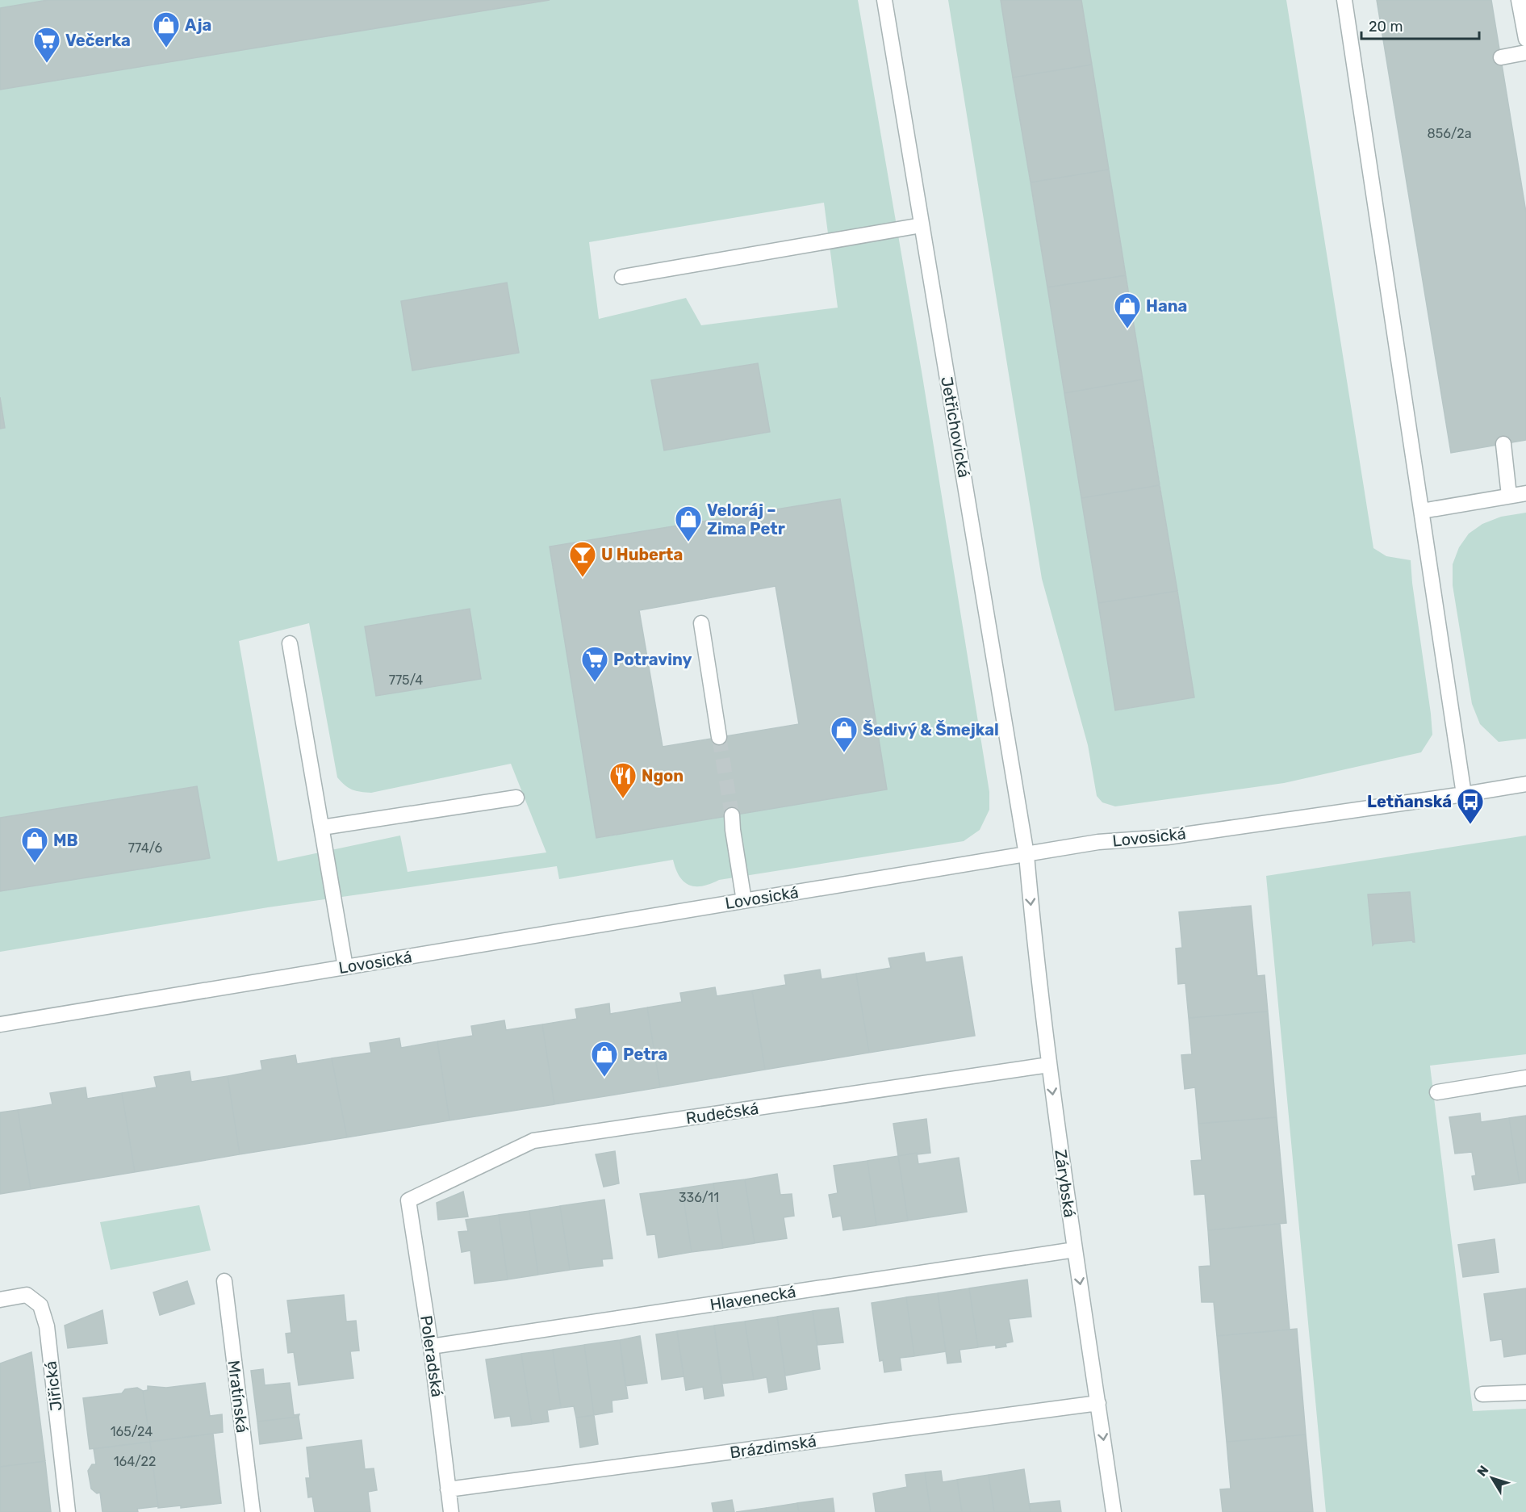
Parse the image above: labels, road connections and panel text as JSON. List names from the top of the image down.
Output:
{
  "streets": {
    "street": [
      "Jetřichovická",
      "Lovosická",
      "Rudečská",
      "Zárybská",
      "Hlavenecká",
      "Poleradská",
      "Jiřická",
      "Mratínská",
      "Brázdimská"
    ]
  },
  "crossings": [
    ["Jetřichovická", "Lovosická"],
    ["Jetřichovická", "Zárybská"],
    ["Lovosická", "Zárybská"],
    ["Rudečská", "Zárybská"],
    ["Rudečská", "Poleradská"],
    ["Zárybská", "Hlavenecká"],
    ["Zárybská", "Brázdimská"],
    ["Hlavenecká", "Poleradská"],
    ["Poleradská", "Brázdimská"]
  ],
  "one_way": ["Zárybská"],
  "places": {
    "shop": [
      "Aja",
      "Hana",
      "Veloráj – Zima Petr",
      "Šedivý & Šmejkal",
      "MB",
      "Petra"
    ],
    "supermarket": ["Večerka", "Potraviny"],
    "bar": ["U Huberta"],
    "restaurant": ["Ngon"],
    "bus stop": ["Letňanská"]
  },
  "house_numbers": [
    "856/2a",
    "775/4",
    "774/6",
    "336/11",
    "165/24",
    "164/22"
  ],
  "scale_bar": "20 m",
  "north": "top left"
}
